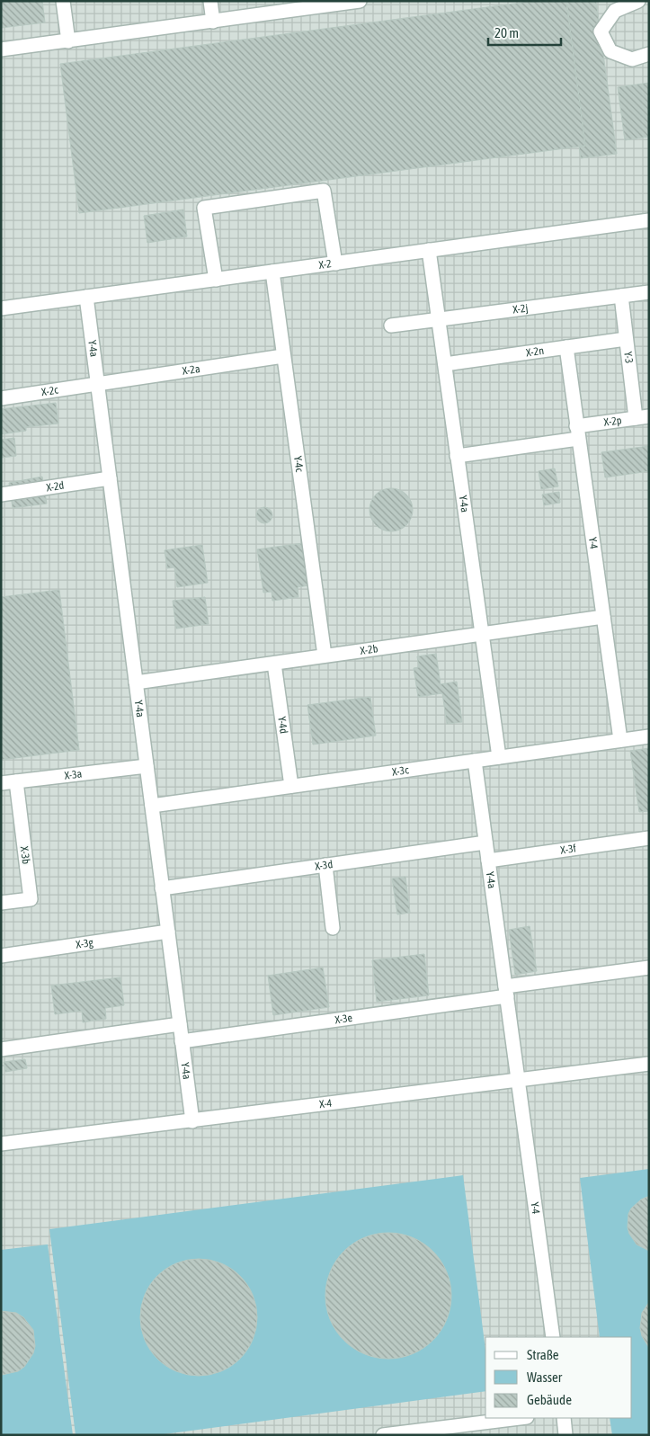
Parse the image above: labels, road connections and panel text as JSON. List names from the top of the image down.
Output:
{
  "streets": {
    "street": [
      "X-2",
      "X-2j",
      "Y-4a",
      "X-2n",
      "Y-3",
      "X-2a",
      "X-2c",
      "X-2p",
      "Y-4c",
      "X-2d",
      "Y-4",
      "X-2b",
      "Y-4d",
      "X-3c",
      "X-3a",
      "X-3f",
      "X-3b",
      "X-3d",
      "X-3g",
      "X-3e",
      "X-4"
    ]
  },
  "crossings": [
    ["X-2", "Y-4a"],
    ["X-2", "Y-4c"],
    ["X-2j", "Y-4a"],
    ["X-2j", "Y-3"],
    ["Y-4a", "X-2n"],
    ["Y-4a", "X-2a"],
    ["Y-4a", "X-2c"],
    ["Y-4a", "X-2p"],
    ["Y-4a", "X-2d"],
    ["Y-4a", "Y-4"],
    ["Y-4a", "X-2b"],
    ["Y-4a", "X-3c"],
    ["Y-4a", "X-3a"],
    ["Y-4a", "X-3f"],
    ["Y-4a", "X-3d"],
    ["Y-4a", "X-3g"],
    ["Y-4a", "X-3e"],
    ["Y-4a", "X-4"],
    ["X-2n", "Y-3"],
    ["X-2n", "Y-4"],
    ["Y-3", "X-2p"],
    ["X-2a", "X-2c"],
    ["X-2a", "Y-4c"],
    ["X-2p", "Y-4"],
    ["Y-4c", "X-2b"],
    ["Y-4", "X-2b"],
    ["Y-4", "X-3c"],
    ["Y-4", "X-4"],
    ["X-2b", "Y-4d"],
    ["Y-4d", "X-3c"],
    ["X-3a", "X-3b"]
  ],
  "legend": ["Straße", "Wasser", "Gebäude"],
  "scale_bar": "20 m"
}
